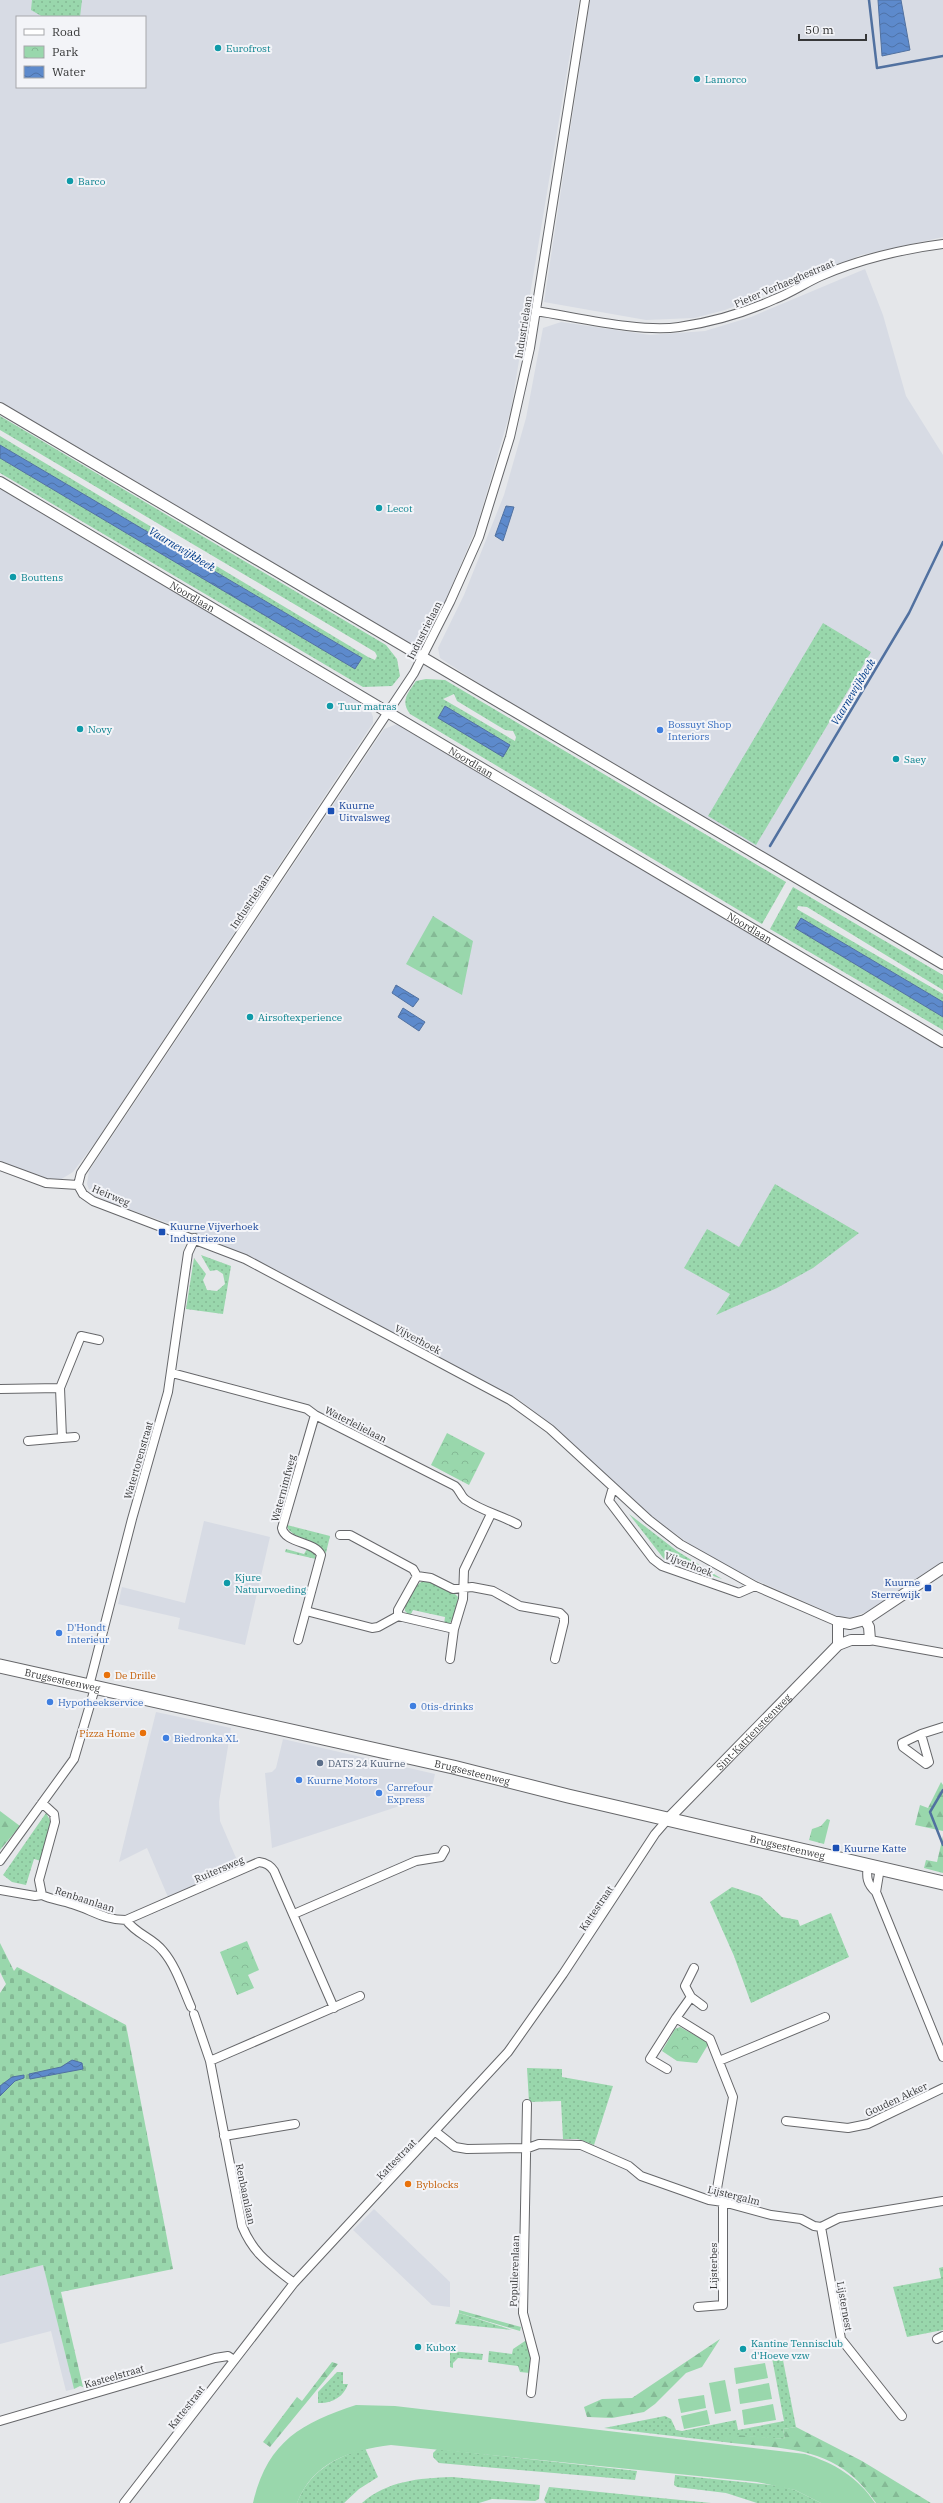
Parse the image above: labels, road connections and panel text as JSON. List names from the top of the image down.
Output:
{
  "streets": {
    "main road": ["Brugsesteenweg"],
    "street": [
      "Pieter Verhaeghestraat",
      "Industrielaan",
      "Noordlaan",
      "Heirweg",
      "Vijverhoek",
      "Waterlelielaan",
      "Watertorenstraat",
      "Waternimfweg",
      "Sint-Katriensteenweg",
      "Ruitersweg",
      "Renbaanlaan",
      "Kattestraat",
      "Gouden Akker",
      "Lijstergalm",
      "Lijsterbes",
      "Populierenlaan",
      "Lijsternest",
      "Kasteelstraat"
    ]
  },
  "crossings": [
    ["Pieter Verhaeghestraat", "Industrielaan"],
    ["Industrielaan", "Noordlaan"],
    ["Industrielaan", "Heirweg"],
    ["Heirweg", "Vijverhoek"],
    ["Heirweg", "Watertorenstraat"],
    ["Vijverhoek", "Watertorenstraat"],
    ["Waterlelielaan", "Watertorenstraat"],
    ["Waterlelielaan", "Waternimfweg"],
    ["Watertorenstraat", "Brugsesteenweg"],
    ["Brugsesteenweg", "Sint-Katriensteenweg"],
    ["Brugsesteenweg", "Kattestraat"],
    ["Sint-Katriensteenweg", "Kattestraat"],
    ["Ruitersweg", "Renbaanlaan"],
    ["Renbaanlaan", "Kattestraat"],
    ["Kattestraat", "Lijstergalm"],
    ["Kattestraat", "Kasteelstraat"],
    ["Lijstergalm", "Lijsterbes"],
    ["Lijstergalm", "Populierenlaan"],
    ["Lijstergalm", "Lijsternest"]
  ],
  "water": ["Vaarnewijkbeek"],
  "places": {
    "other": [
      "Eurofrost",
      "Lamorco",
      "Barco",
      "Lecot",
      "Bouttens",
      "Tuur matras",
      "Novy",
      "Bossuyt Shop Interiors",
      "Saey",
      "Airsoftexperience",
      "Kjure Natuurvoeding",
      "D'Hondt Interieur",
      "De Drille",
      "Hypotheekservice",
      "0tis-drinks",
      "Pizza Home",
      "Biedronka XL",
      "DATS 24 Kuurne",
      "Kuurne Motors",
      "Carrefour Express",
      "Byblocks",
      "Kubox",
      "Kantine Tennisclub d'Hoeve vzw"
    ],
    "transit": [
      "Kuurne Uitvalsweg",
      "Kuurne Vijverhoek Industriezone",
      "Kuurne Sterrewijk",
      "Kuurne Katte"
    ]
  },
  "legend": ["Road", "Park", "Water"],
  "scale_bar": "50 m"
}
